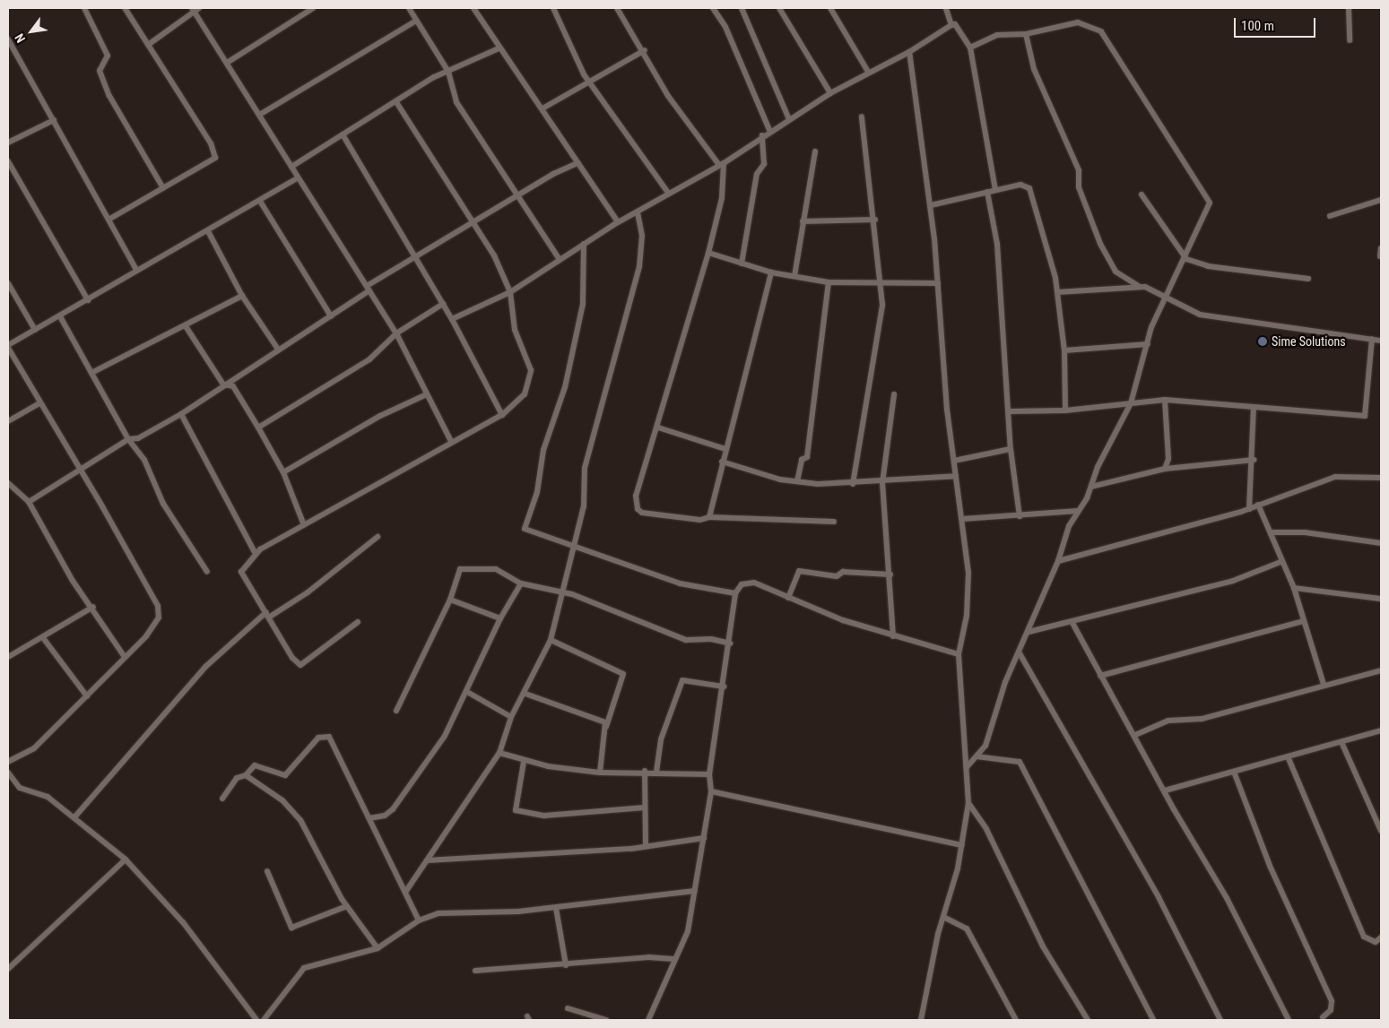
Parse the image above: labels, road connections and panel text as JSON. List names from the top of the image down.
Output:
{
  "places": ["Sime Solutions"],
  "scale_bar": "100 m",
  "north": "bottom left"
}
